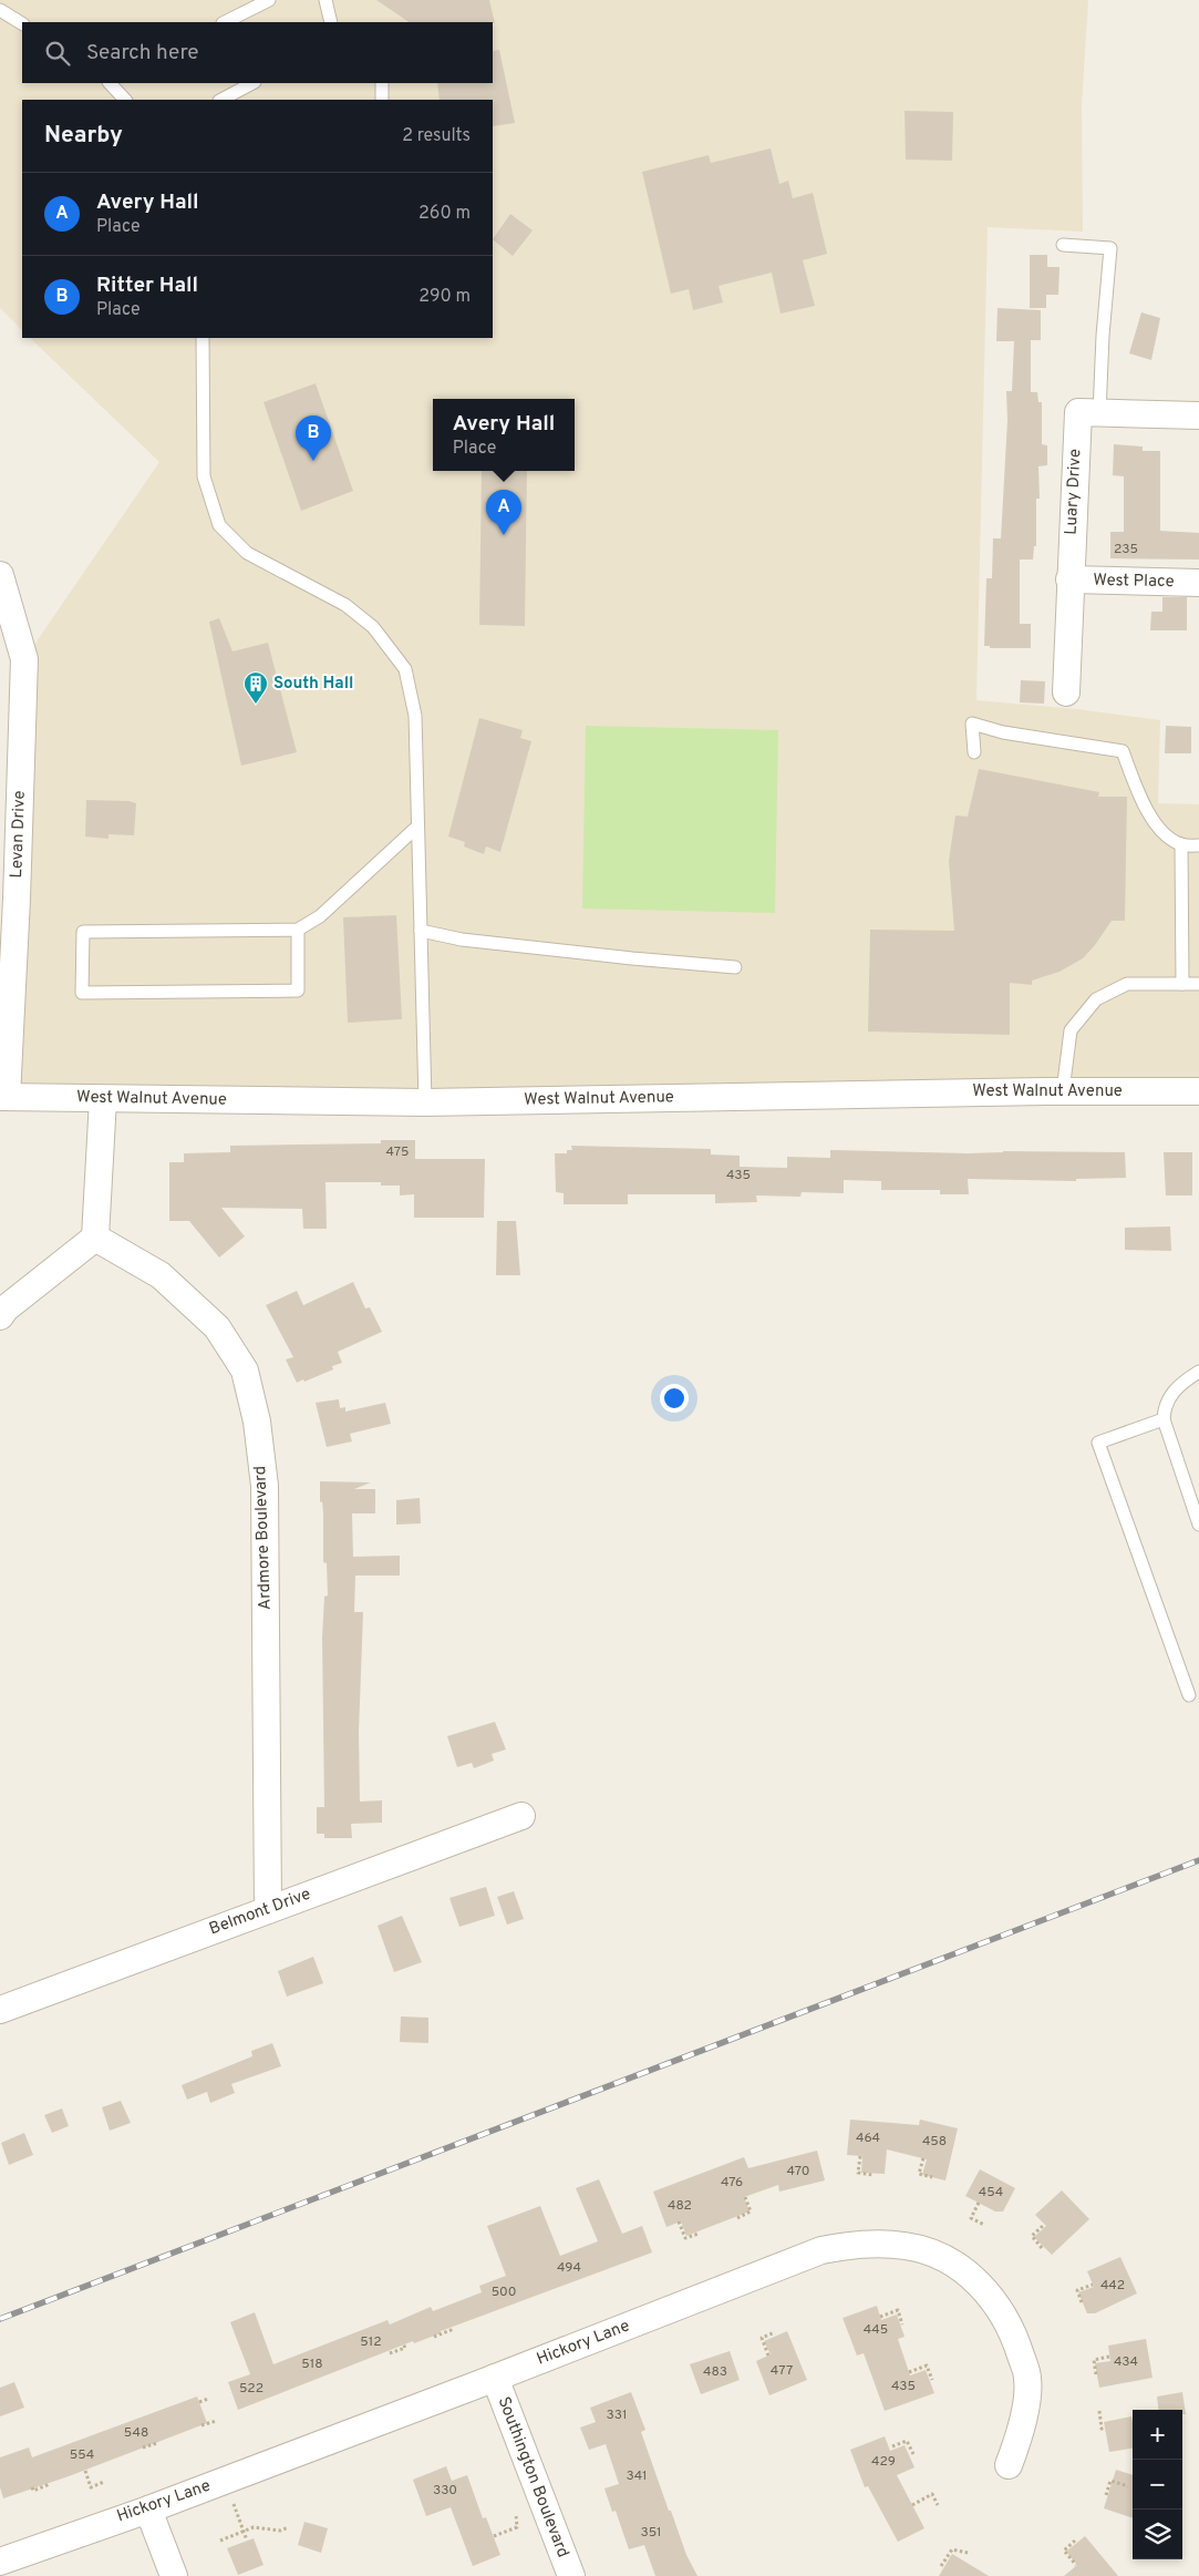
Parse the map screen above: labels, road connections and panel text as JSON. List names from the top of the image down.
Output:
{
  "streets": {
    "street": [
      "Luary Drive",
      "West Place",
      "Levan Drive",
      "West Walnut Avenue",
      "Ardmore Boulevard",
      "Belmont Drive",
      "Hickory Lane",
      "Southington Boulevard"
    ]
  },
  "crossings": [
    ["Luary Drive", "West Place"],
    ["Levan Drive", "West Walnut Avenue"],
    ["Ardmore Boulevard", "Belmont Drive"],
    ["Hickory Lane", "Southington Boulevard"]
  ],
  "places": {
    "building": ["South Hall"]
  },
  "house_numbers": [
    "235",
    "475",
    "435",
    "464",
    "458",
    "470",
    "476",
    "454",
    "482",
    "494",
    "442",
    "500",
    "445",
    "512",
    "434",
    "518",
    "477",
    "483",
    "435",
    "522",
    "331",
    "548",
    "554",
    "429",
    "341",
    "330",
    "351"
  ],
  "page": {
    "search": "Search here",
    "heading": ["Nearby", "2 results"],
    "list": [
      {
        "mark": "A",
        "name": "Avery Hall",
        "note": "Place",
        "value": "260 m"
      },
      {
        "mark": "B",
        "name": "Ritter Hall",
        "note": "Place",
        "value": "290 m"
      }
    ],
    "popup": ["Avery Hall", "Place"],
    "pins": ["B", "A"],
    "map_buttons": ["+", "−"]
  }
}
